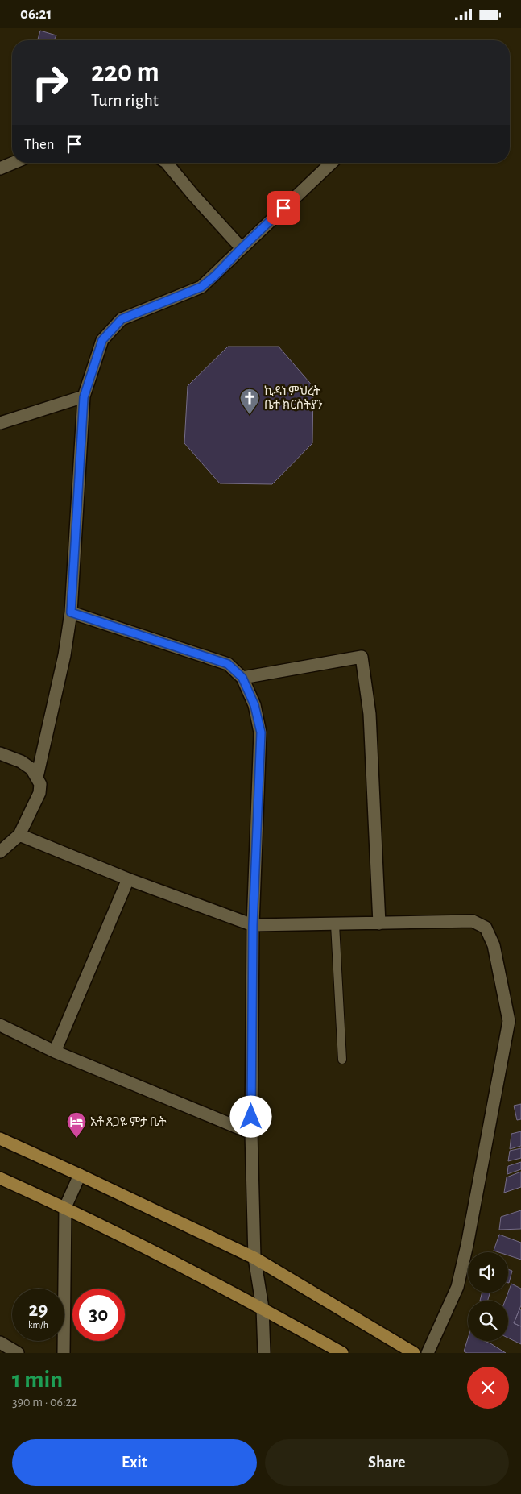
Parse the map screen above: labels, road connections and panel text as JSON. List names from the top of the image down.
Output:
{
  "places": {
    "church": ["ኪዳነ ምህረት ቤተ ክርስትያን"],
    "hotel": ["አቶ ጸጋዬ ምታ ቤት"]
  },
  "page": {
    "status": "06:21",
    "turn": ["220 m", "Turn right"],
    "then": "Then",
    "speed": "29 km/h",
    "limit": "30",
    "heading": ["1 min", "390 m · 06:22"],
    "buttons": ["Exit", "Share"]
  }
}
